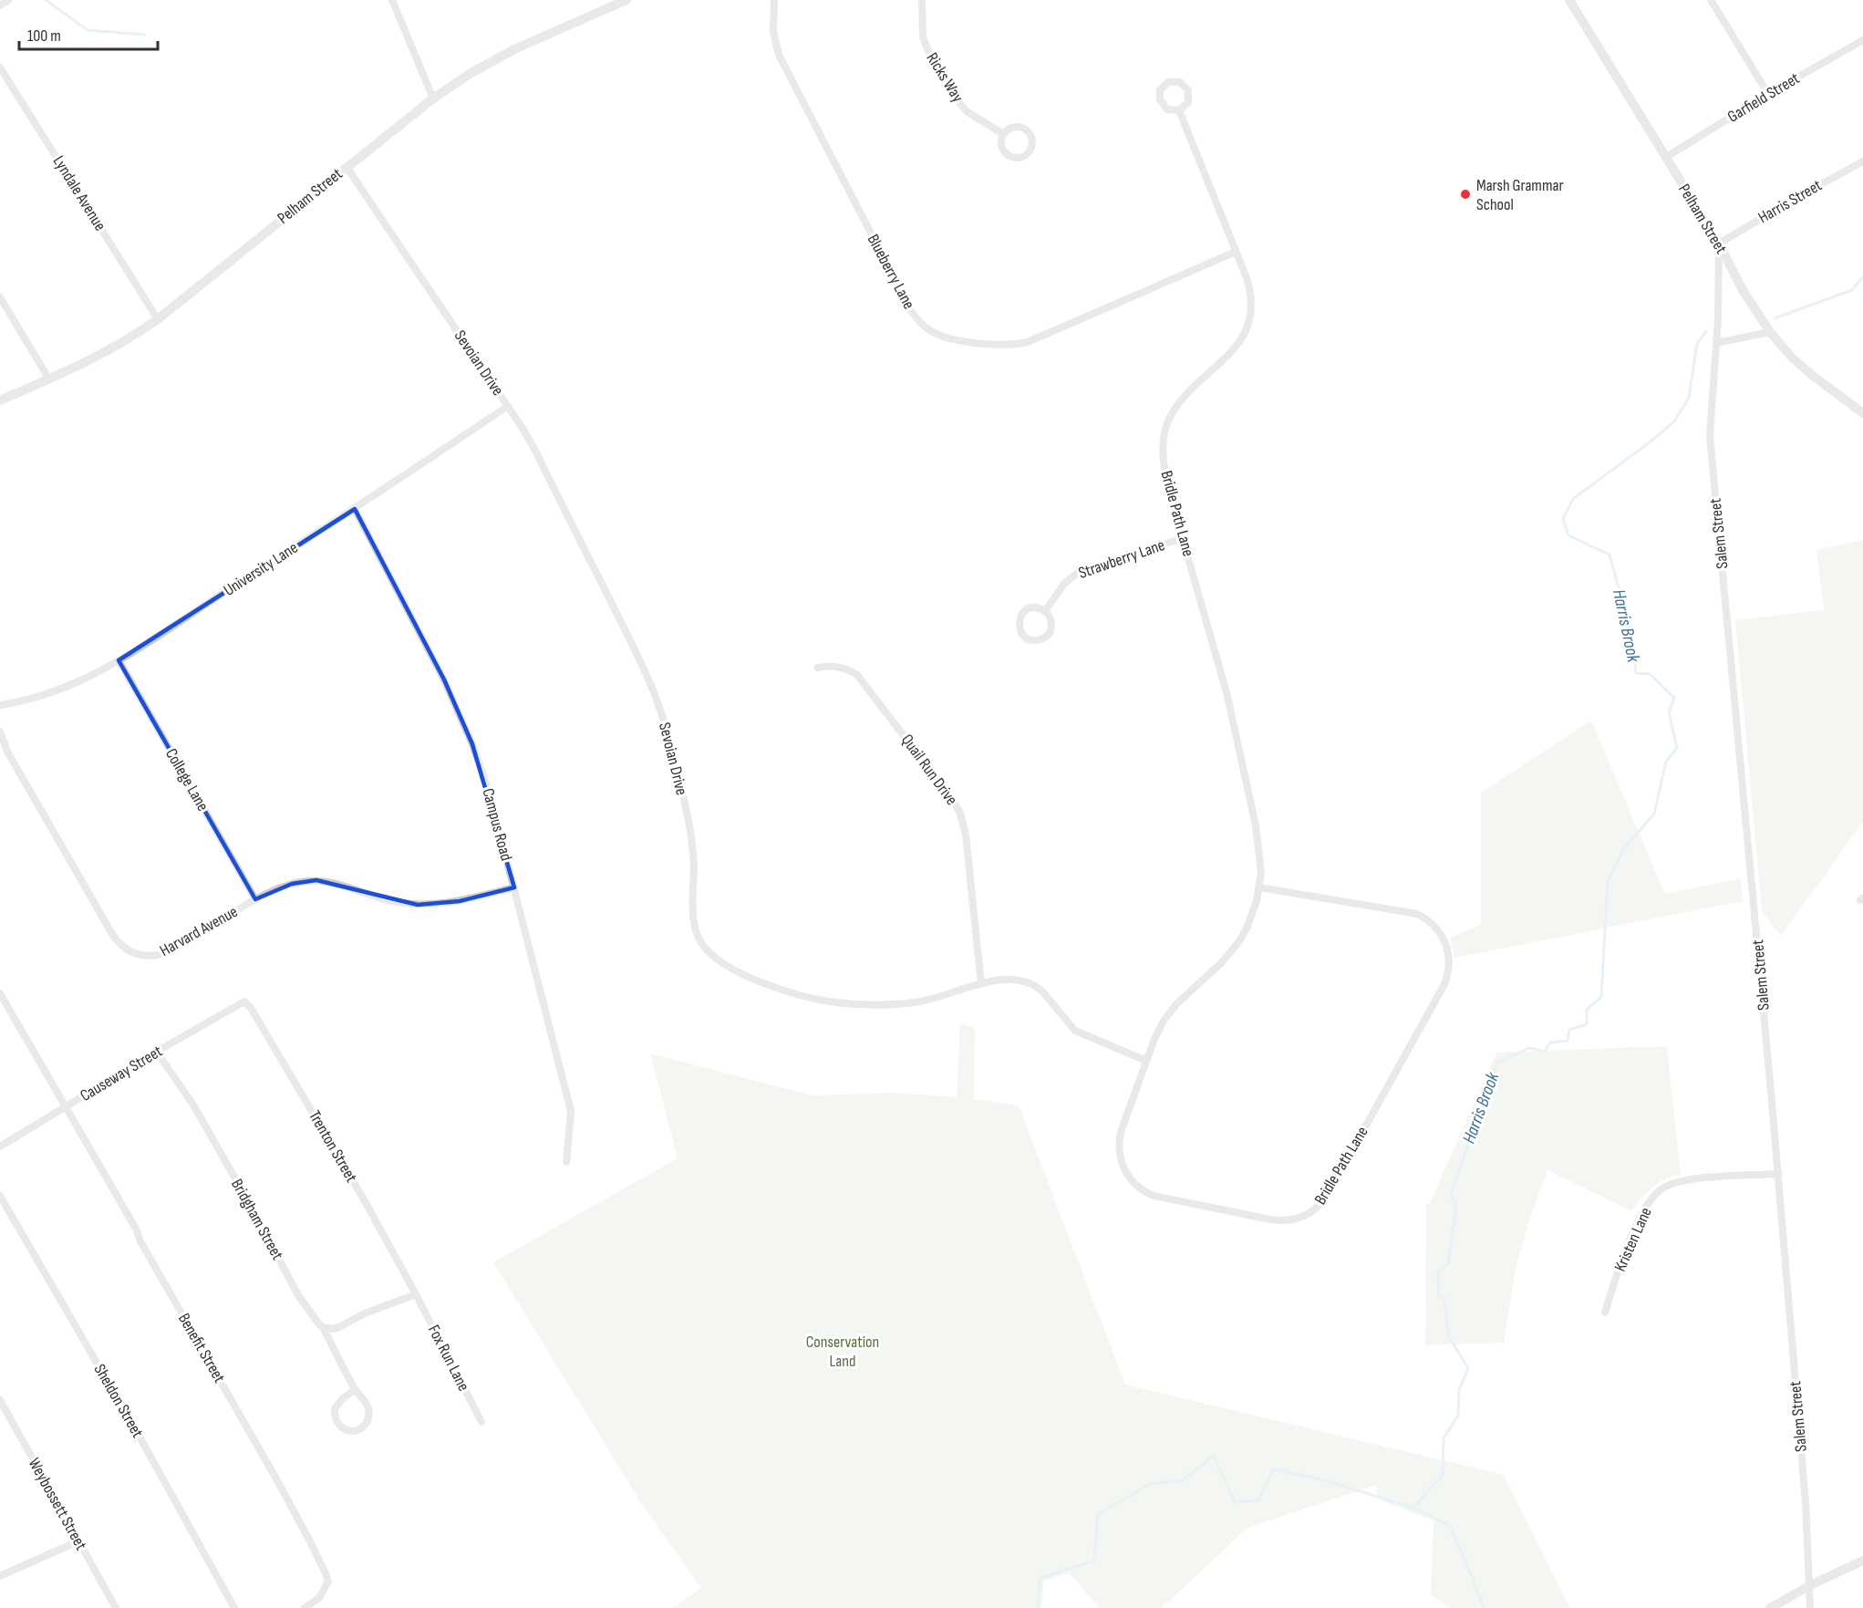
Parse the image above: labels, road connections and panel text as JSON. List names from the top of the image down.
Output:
{
  "streets": {
    "street": [
      "Ricks Way",
      "Garfield Street",
      "Lyndale Avenue",
      "Pelham Street",
      "Harris Street",
      "Blueberry Lane",
      "Sevoian Drive",
      "Bridle Path Lane",
      "Salem Street",
      "Strawberry Lane",
      "University Lane",
      "Quail Run Drive",
      "College Lane",
      "Campus Road",
      "Harvard Avenue",
      "Causeway Street",
      "Trenton Street",
      "Bridgham Street",
      "Kristen Lane",
      "Benefit Street",
      "Fox Run Lane",
      "Sheldon Street",
      "Weybossett Street"
    ]
  },
  "crossings": [
    ["Garfield Street", "Pelham Street"],
    ["Lyndale Avenue", "Pelham Street"],
    ["Pelham Street", "Harris Street"],
    ["Pelham Street", "Sevoian Drive"],
    ["Pelham Street", "Salem Street"],
    ["Harris Street", "Salem Street"],
    ["Blueberry Lane", "Bridle Path Lane"],
    ["Sevoian Drive", "Bridle Path Lane"],
    ["Sevoian Drive", "University Lane"],
    ["Sevoian Drive", "Quail Run Drive"],
    ["Bridle Path Lane", "Strawberry Lane"],
    ["Salem Street", "Kristen Lane"],
    ["University Lane", "College Lane"],
    ["University Lane", "Campus Road"],
    ["College Lane", "Harvard Avenue"],
    ["Campus Road", "Harvard Avenue"],
    ["Causeway Street", "Trenton Street"],
    ["Causeway Street", "Bridgham Street"],
    ["Causeway Street", "Benefit Street"],
    ["Trenton Street", "Fox Run Lane"]
  ],
  "water": ["Harris Brook"],
  "parks": ["Conservation Land"],
  "places": ["Marsh Grammar School"],
  "scale_bar": "100 m"
}
